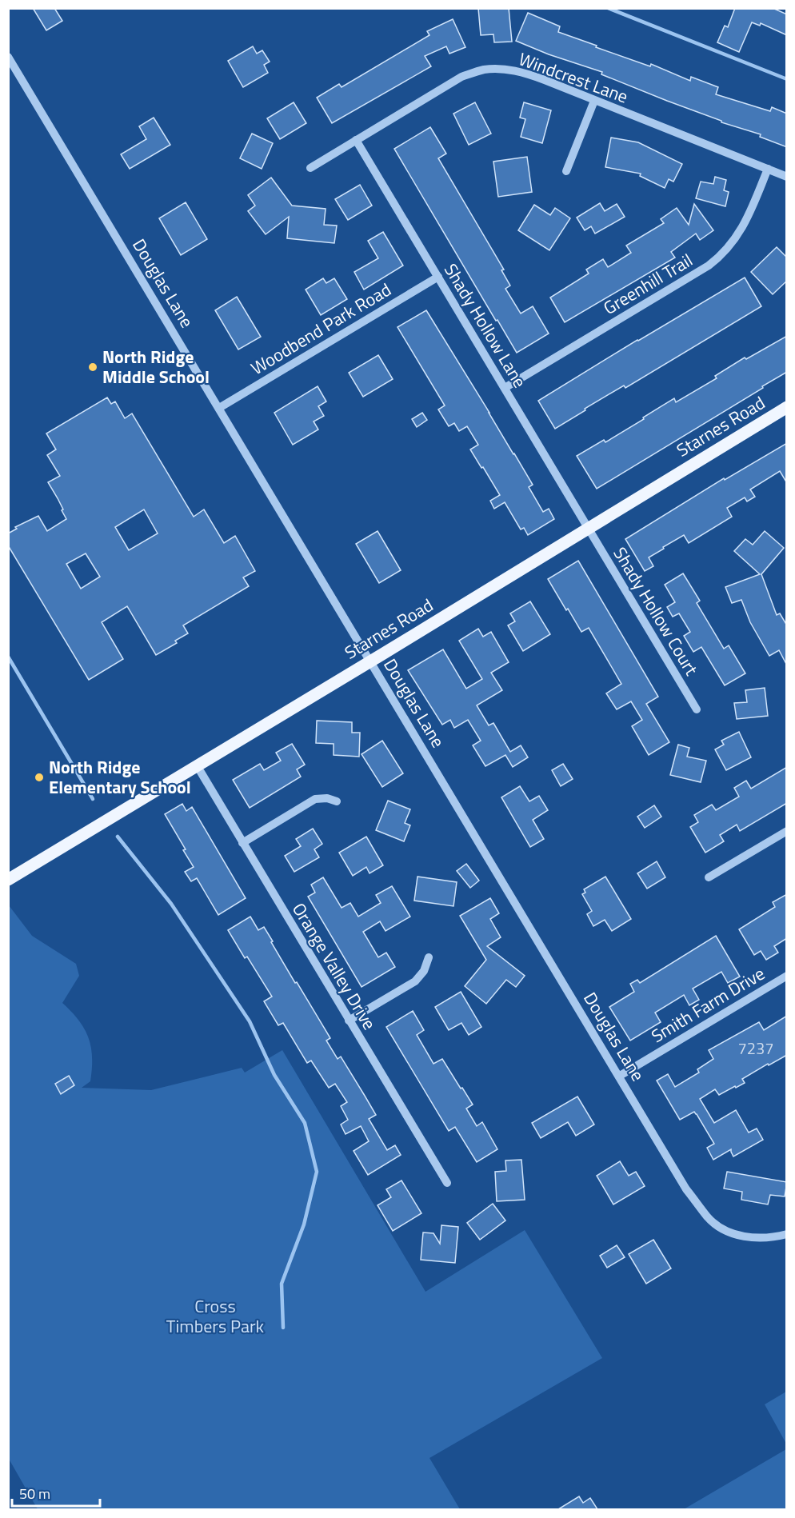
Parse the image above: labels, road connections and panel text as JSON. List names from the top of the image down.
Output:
{
  "streets": {
    "main road": ["Starnes Road"],
    "street": [
      "Windcrest Lane",
      "Douglas Lane",
      "Greenhill Trail",
      "Shady Hollow Lane",
      "Woodbend Park Road",
      "Shady Hollow Court",
      "Orange Valley Drive",
      "Smith Farm Drive"
    ]
  },
  "crossings": [
    ["Windcrest Lane", "Greenhill Trail"],
    ["Windcrest Lane", "Shady Hollow Lane"],
    ["Douglas Lane", "Woodbend Park Road"],
    ["Douglas Lane", "Starnes Road"],
    ["Douglas Lane", "Smith Farm Drive"],
    ["Greenhill Trail", "Shady Hollow Lane"],
    ["Shady Hollow Lane", "Woodbend Park Road"],
    ["Shady Hollow Lane", "Starnes Road"],
    ["Shady Hollow Lane", "Shady Hollow Court"],
    ["Starnes Road", "Shady Hollow Court"],
    ["Starnes Road", "Orange Valley Drive"]
  ],
  "parks": ["Cross Timbers Park"],
  "places": ["North Ridge Middle School", "North Ridge Elementary School"],
  "house_numbers": ["7237"],
  "scale_bar": "50 m"
}
